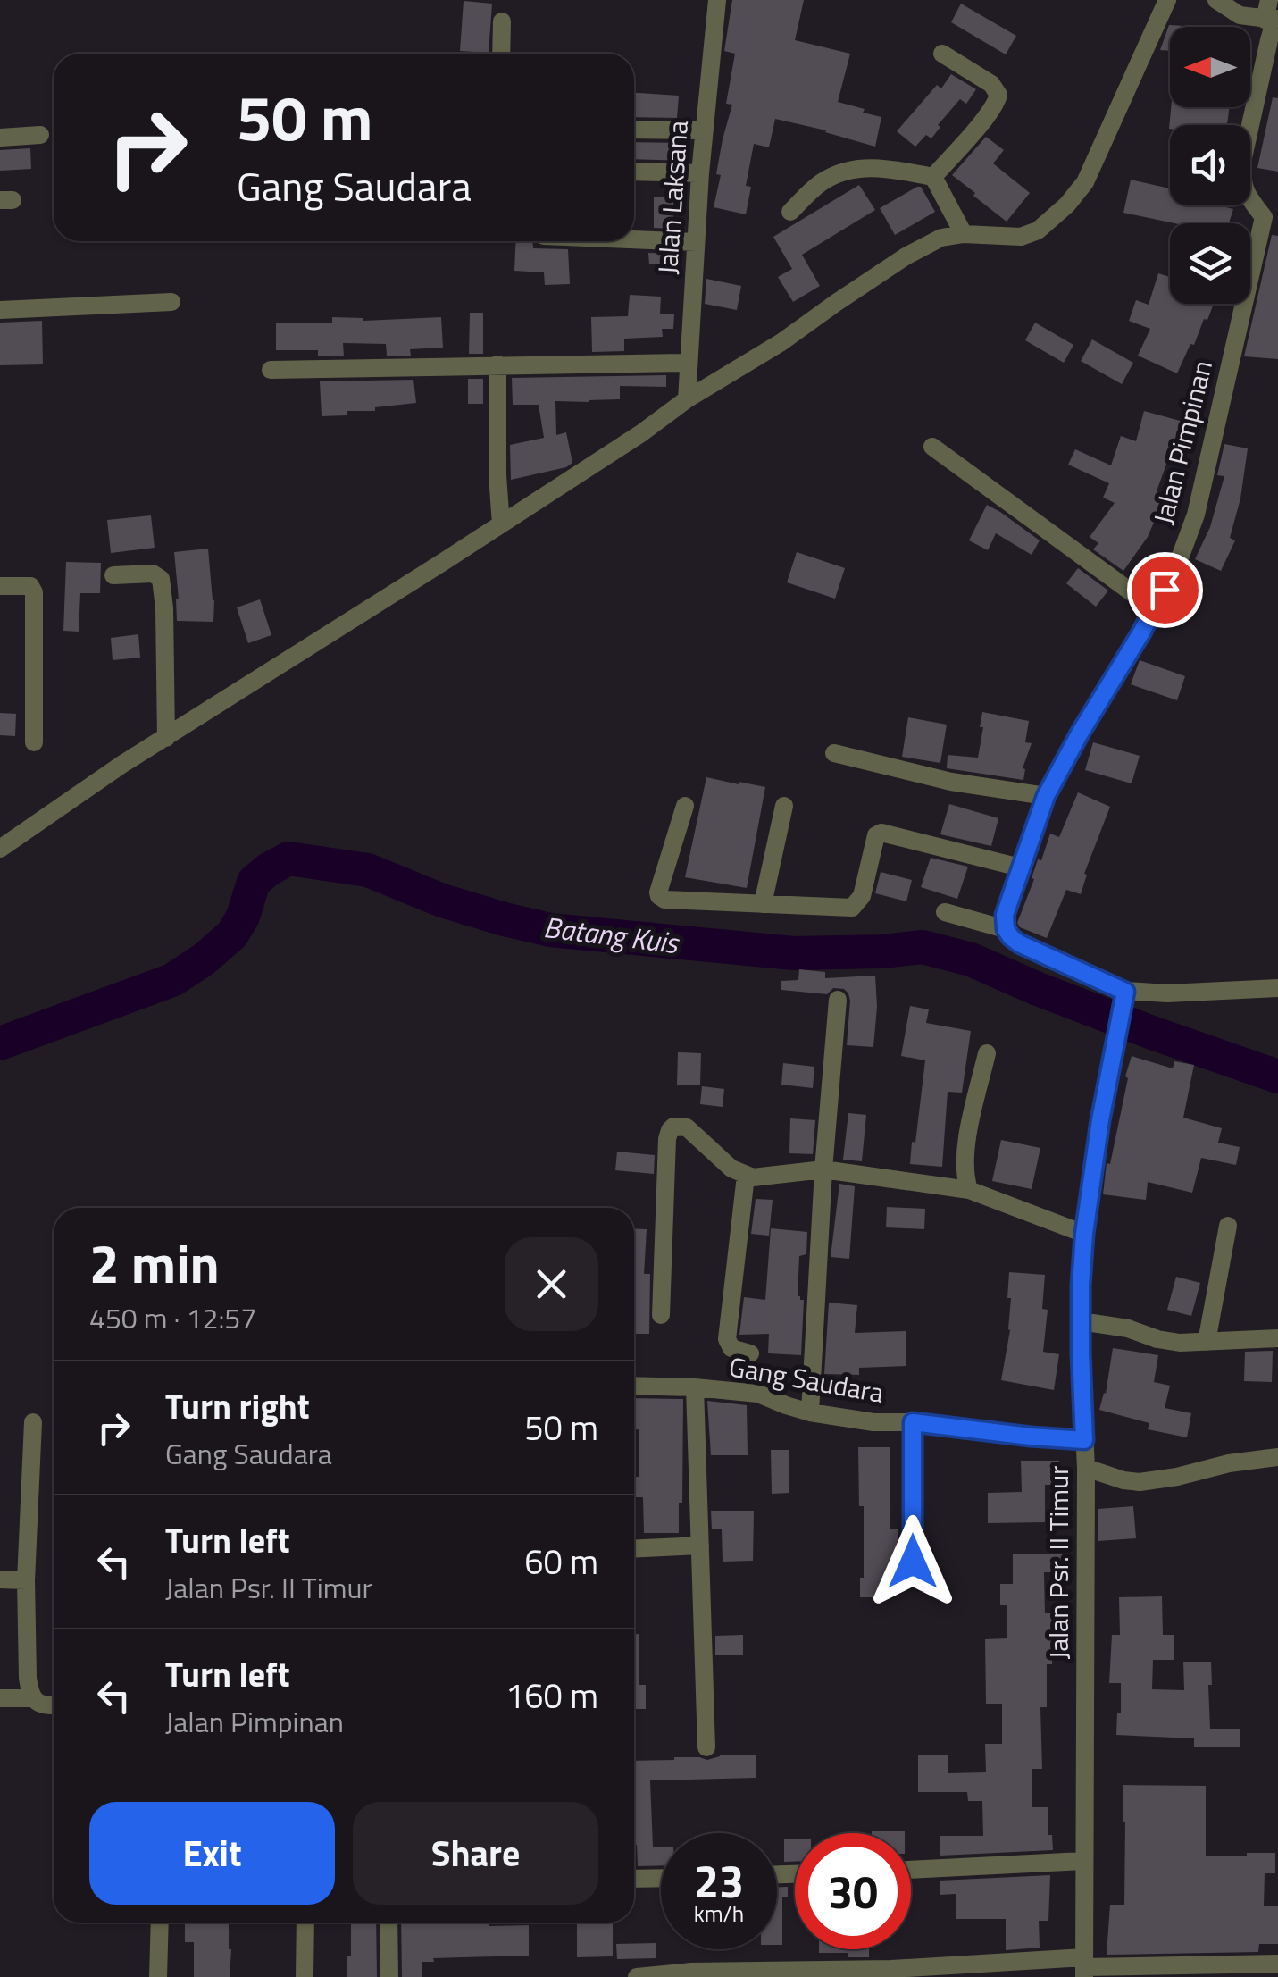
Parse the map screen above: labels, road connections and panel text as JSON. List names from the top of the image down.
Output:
{
  "streets": {
    "street": [
      "Jalan Laksana",
      "Jalan Pimpinan",
      "Gang Saudara",
      "Jalan Psr. II Timur"
    ]
  },
  "crossings": [
    ["Gang Saudara", "Jalan Psr. II Timur"]
  ],
  "water": ["Batang Kuis"],
  "north": "left",
  "page": {
    "turn": ["50 m", "Gang Saudara"],
    "heading": ["2 min", "450 m · 12:57"],
    "list": [
      {
        "name": "Turn right",
        "note": "Gang Saudara",
        "value": "50 m"
      },
      {
        "name": "Turn left",
        "note": "Jalan Psr. II Timur",
        "value": "60 m"
      },
      {
        "name": "Turn left",
        "note": "Jalan Pimpinan",
        "value": "160 m"
      }
    ],
    "buttons": ["Exit", "Share"],
    "speed": "23 km/h",
    "limit": "30"
  }
}
